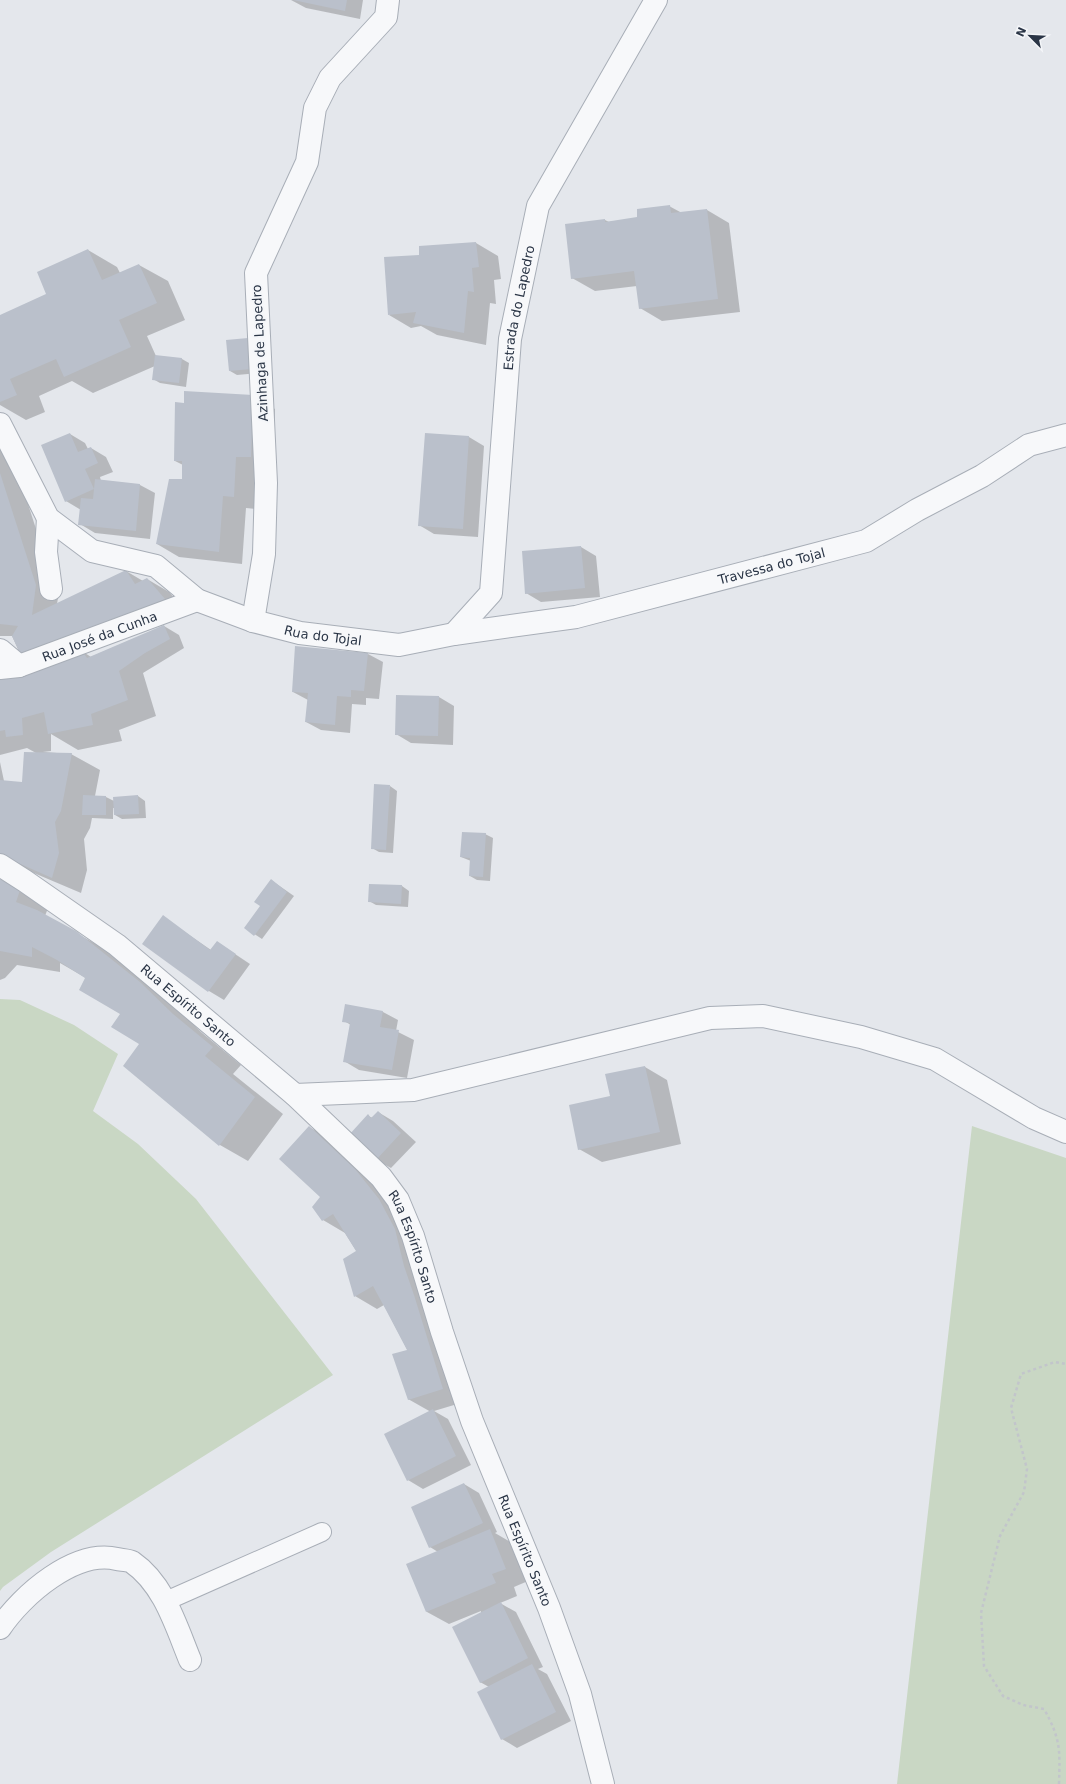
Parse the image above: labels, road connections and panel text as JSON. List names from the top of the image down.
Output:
{
  "streets": {
    "street": [
      "Estrada do Lapedro",
      "Azinhaga de Lapedro",
      "Travessa do Tojal",
      "Rua do Tojal",
      "Rua José da Cunha",
      "Rua Espírito Santo"
    ]
  },
  "crossings": [
    ["Estrada do Lapedro", "Travessa do Tojal"],
    ["Estrada do Lapedro", "Rua do Tojal"],
    ["Azinhaga de Lapedro", "Rua do Tojal"],
    ["Travessa do Tojal", "Rua do Tojal"],
    ["Rua do Tojal", "Rua José da Cunha"]
  ],
  "north": "top left"
}
